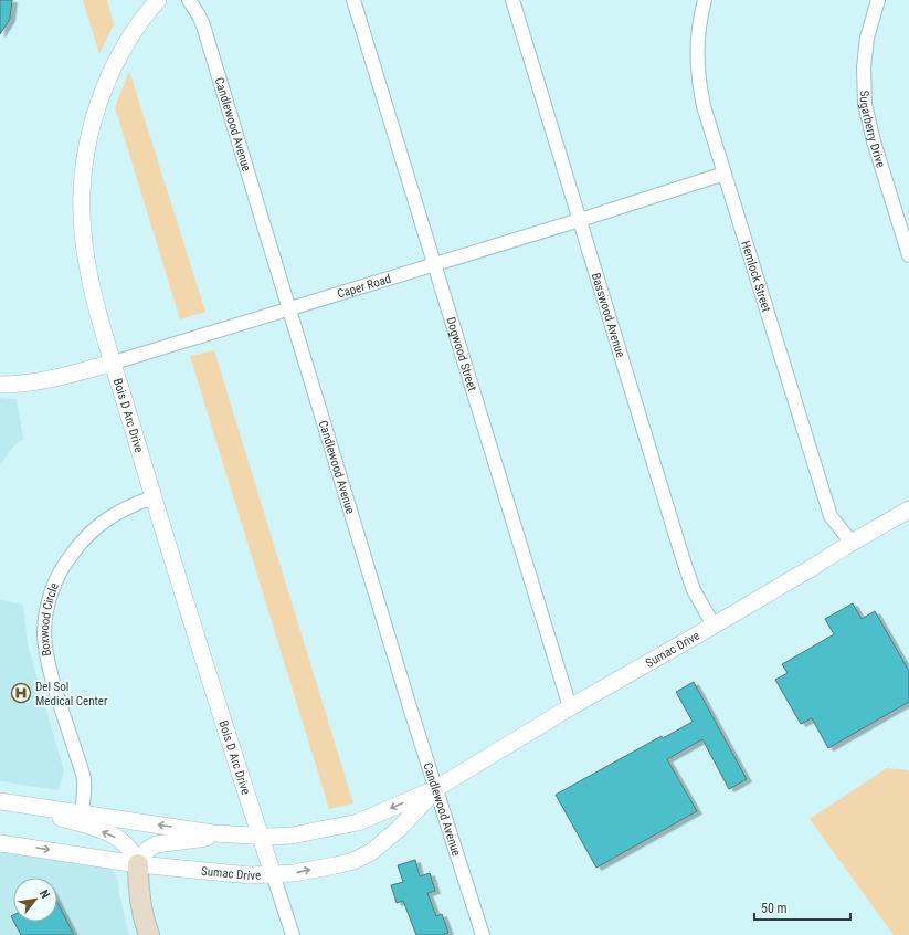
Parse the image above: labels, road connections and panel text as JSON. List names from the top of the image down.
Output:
{
  "streets": {
    "street": [
      "Candlewood Avenue",
      "Sugarberry Drive",
      "Hemlock Street",
      "Caper Road",
      "Basswood Avenue",
      "Dogwood Street",
      "Bois D Arc Drive",
      "Boxwood Circle",
      "Sumac Drive"
    ]
  },
  "crossings": [
    ["Candlewood Avenue", "Caper Road"],
    ["Candlewood Avenue", "Sumac Drive"],
    ["Hemlock Street", "Caper Road"],
    ["Hemlock Street", "Sumac Drive"],
    ["Caper Road", "Basswood Avenue"],
    ["Caper Road", "Dogwood Street"],
    ["Caper Road", "Bois D Arc Drive"],
    ["Basswood Avenue", "Sumac Drive"],
    ["Dogwood Street", "Sumac Drive"],
    ["Bois D Arc Drive", "Boxwood Circle"],
    ["Bois D Arc Drive", "Sumac Drive"],
    ["Boxwood Circle", "Sumac Drive"]
  ],
  "places": {
    "hospital": ["Del Sol Medical Center"]
  },
  "scale_bar": "50 m",
  "north": "top right"
}
